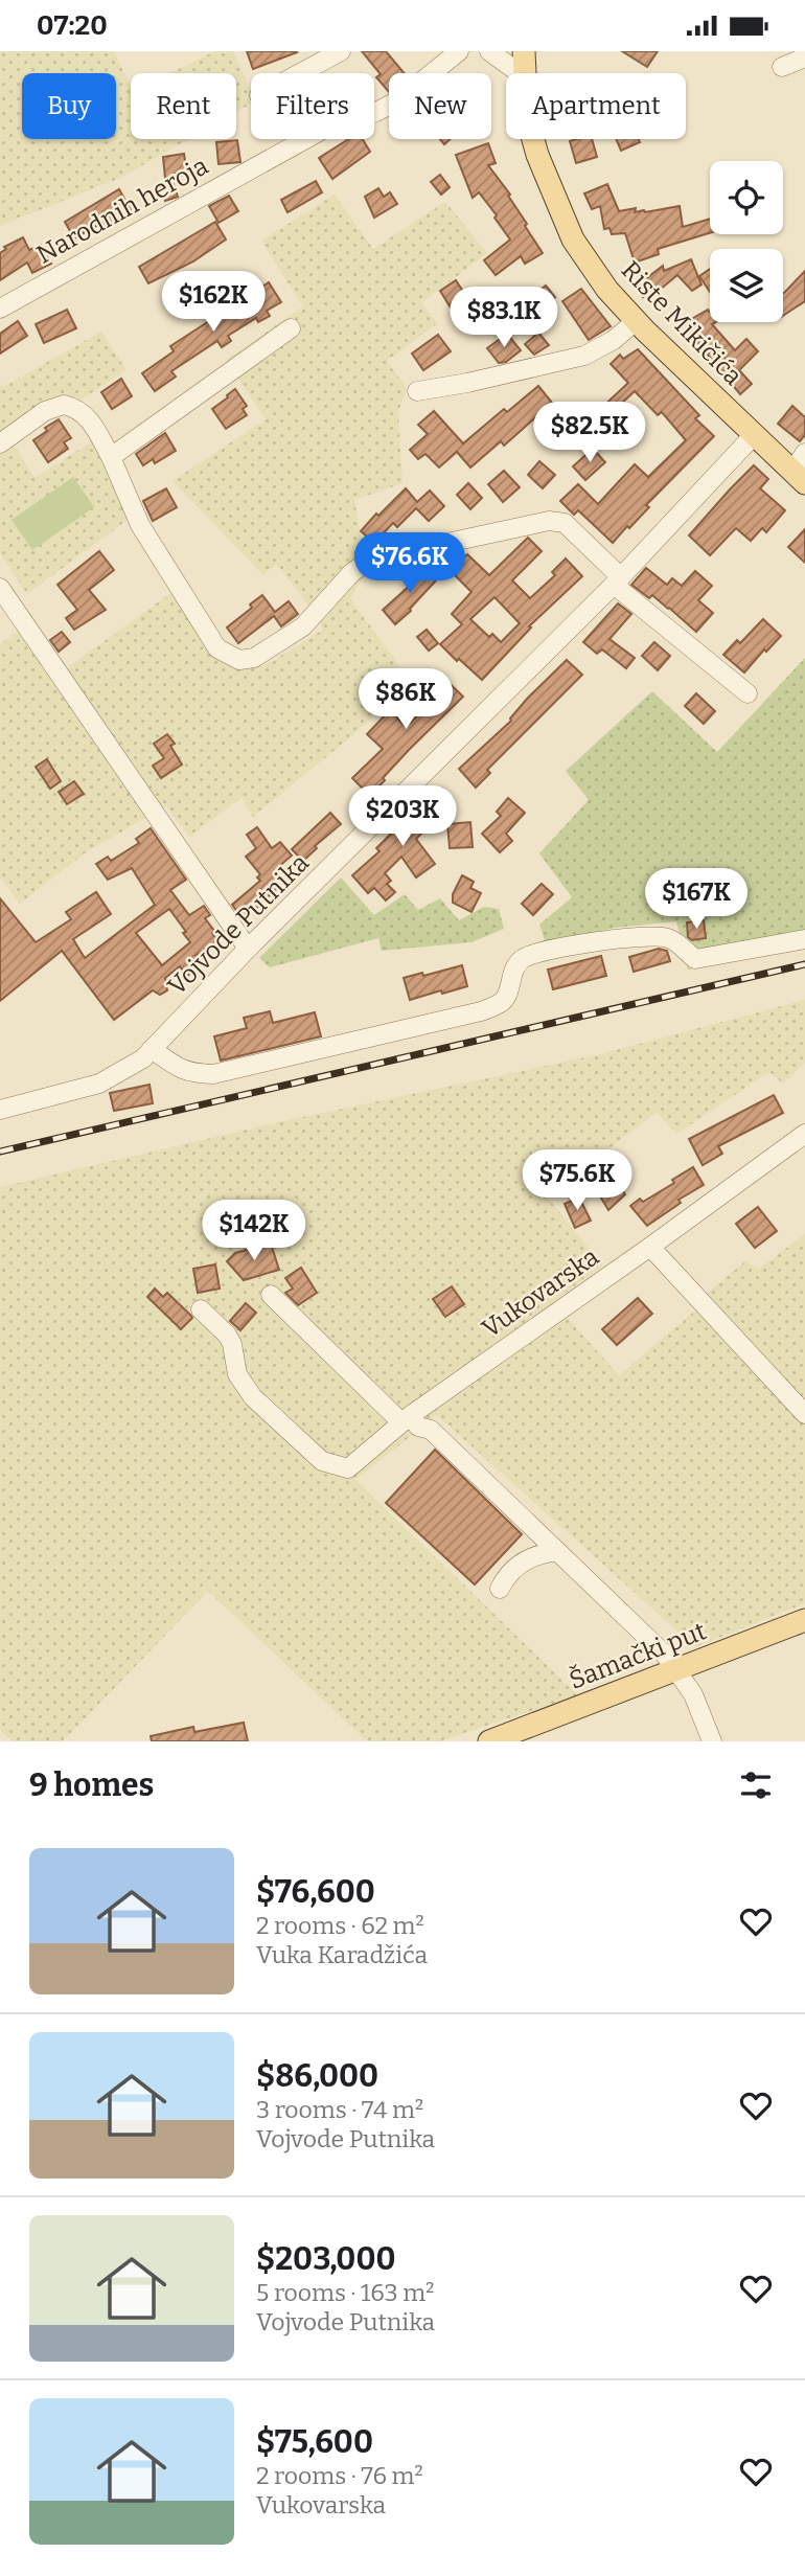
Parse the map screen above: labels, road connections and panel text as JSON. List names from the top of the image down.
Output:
{
  "streets": {
    "main road": ["Riste Mikičića", "Šamački put"],
    "street": ["Narodnih heroja", "Vojvode Putnika", "Vukovarska"]
  },
  "crossings": [
    ["Riste Mikičića", "Vojvode Putnika"]
  ],
  "page": {
    "status": "07:20",
    "chip": [
      "Buy",
      "Rent",
      "Filters",
      "New",
      "Apartment"
    ],
    "price": [
      "$162K",
      "$83.1K",
      "$82.5K",
      "$76.6K",
      "$86K",
      "$203K",
      "$167K",
      "$75.6K",
      "$142K"
    ],
    "heading": "9 homes",
    "list": [
      {
        "name": "$76,600",
        "note": "2 rooms · 62 m² · Vuka Karadžića"
      },
      {
        "name": "$86,000",
        "note": "3 rooms · 74 m² · Vojvode Putnika"
      },
      {
        "name": "$203,000",
        "note": "5 rooms · 163 m² · Vojvode Putnika"
      },
      {
        "name": "$75,600",
        "note": "2 rooms · 76 m² · Vukovarska"
      }
    ]
  }
}
